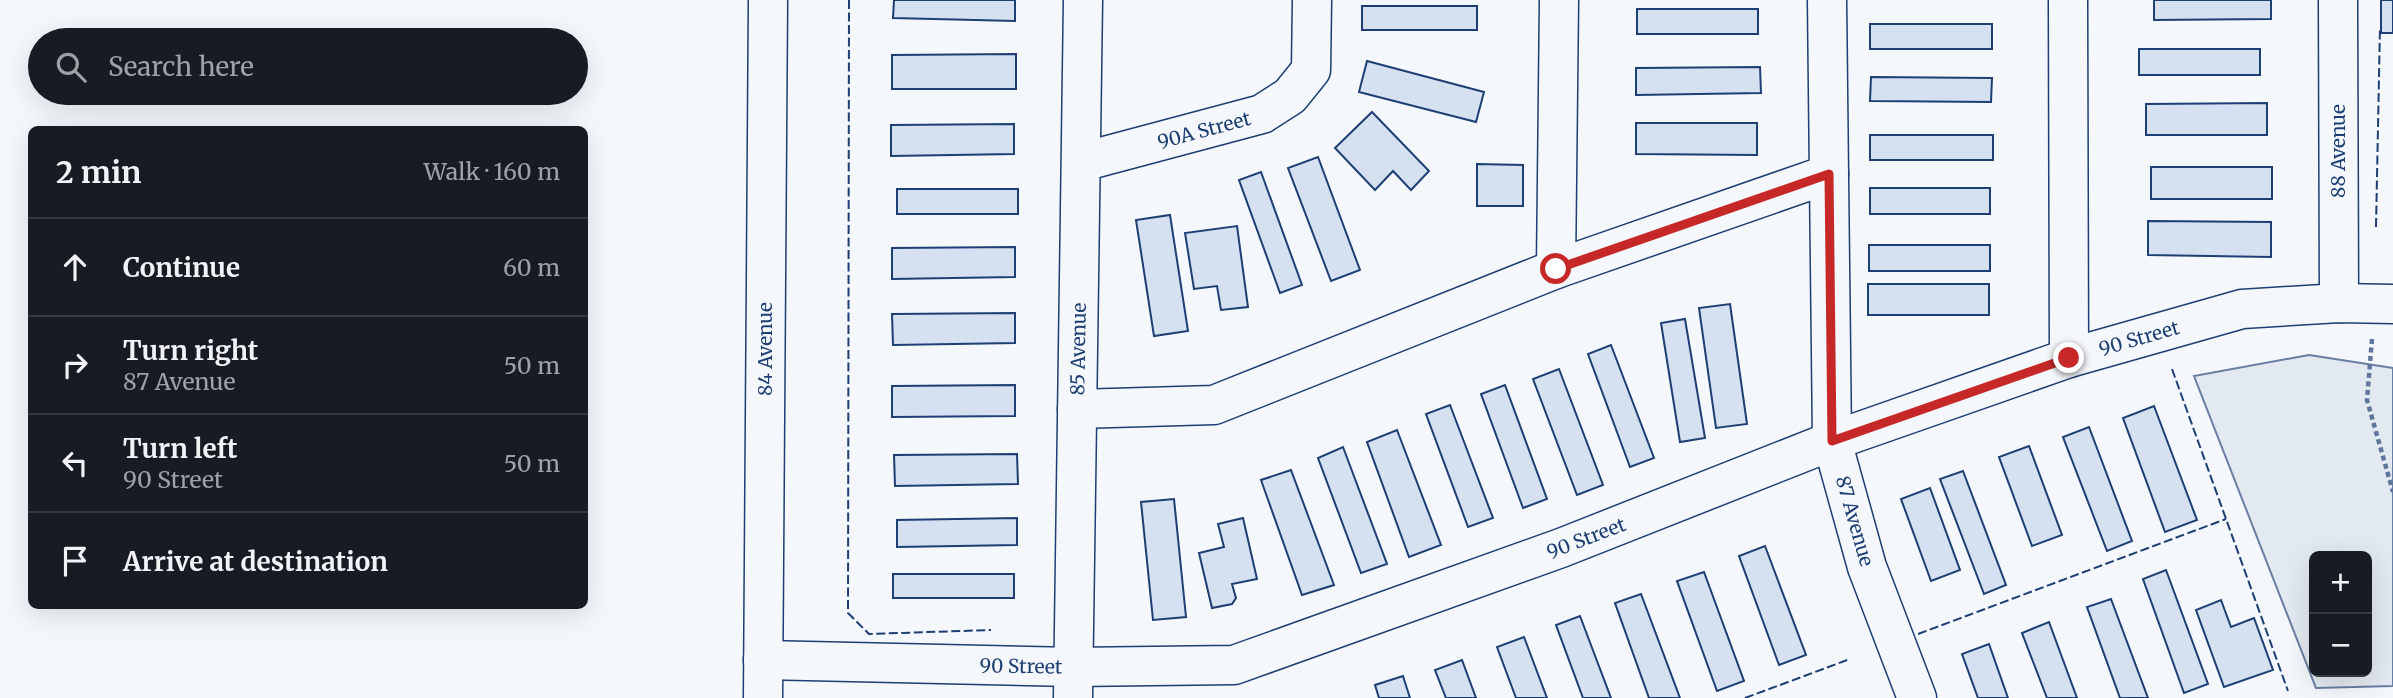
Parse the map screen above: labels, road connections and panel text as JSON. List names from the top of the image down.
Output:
{
  "streets": {
    "street": [
      "90A Street",
      "88 Avenue",
      "90 Street",
      "84 Avenue",
      "85 Avenue",
      "87 Avenue"
    ]
  },
  "crossings": [
    ["90A Street", "85 Avenue"],
    ["88 Avenue", "90 Street"],
    ["90 Street", "84 Avenue"],
    ["90 Street", "85 Avenue"],
    ["90 Street", "87 Avenue"]
  ],
  "page": {
    "search": "Search here",
    "heading": ["2 min", "Walk · 160 m"],
    "list": [
      ["Continue", "60 m"],
      ["Turn right", "87 Avenue", "50 m"],
      ["Turn left", "90 Street", "50 m"],
      "Arrive at destination"
    ],
    "map_buttons": ["+", "−"]
  }
}
